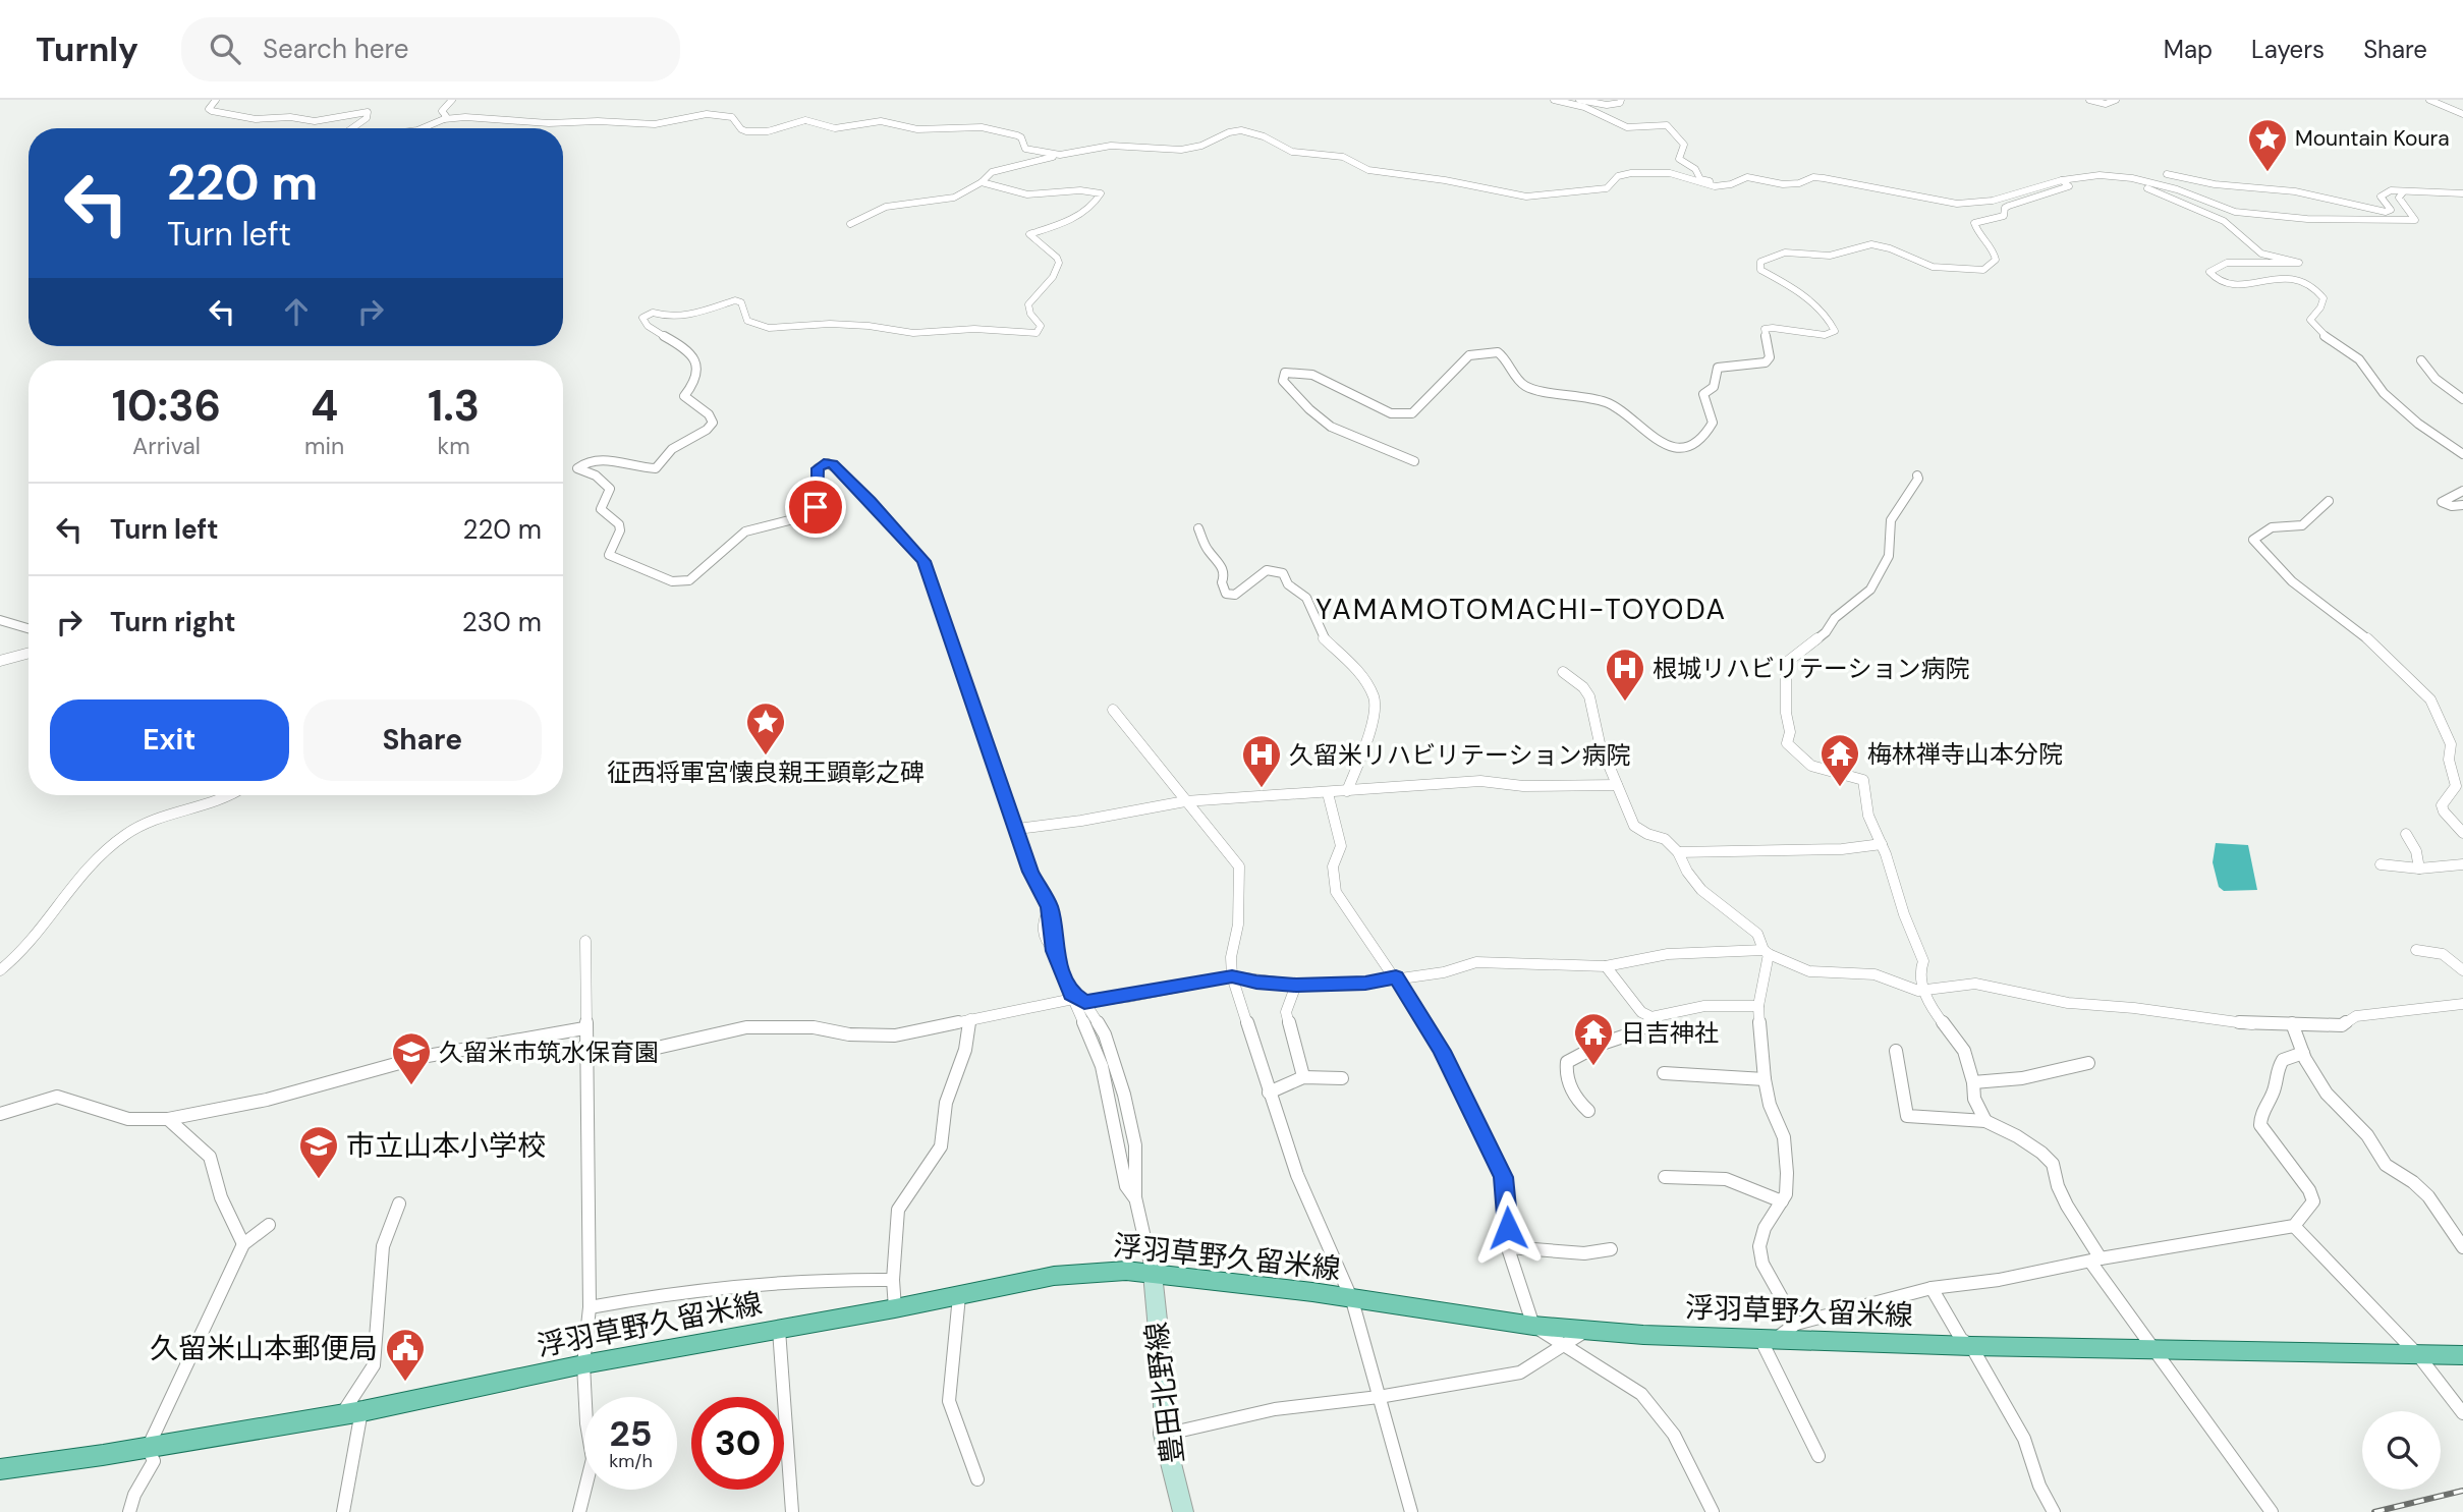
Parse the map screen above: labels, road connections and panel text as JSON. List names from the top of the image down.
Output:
{
  "streets": {
    "main road": ["浮羽草野久留米線", "豊田北野線"]
  },
  "crossings": [
    ["浮羽草野久留米線", "豊田北野線"]
  ],
  "districts": ["YAMAMOTOMACHI-TOYODA"],
  "places": {
    "place": ["Mountain Koura", "征西将軍宮懐良親王顕彰之碑"],
    "hospital": ["根城リハビリテーション病院", "久留米リハビリテーション病院"],
    "temple": ["梅林禅寺山本分院", "日吉神社"],
    "school or university": ["久留米市筑水保育園", "市立山本小学校"],
    "public building": ["久留米山本郵便局"]
  },
  "page": {
    "header": "Turnly",
    "search": "Search here",
    "nav": ["Map", "Layers", "Share"],
    "turn": ["220 m", "Turn left"],
    "eta": [
      "10:36",
      "Arrival",
      "4",
      "min",
      "1.3",
      "km"
    ],
    "list": [
      {
        "name": "Turn left",
        "value": "220 m"
      },
      {
        "name": "Turn right",
        "value": "230 m"
      }
    ],
    "buttons": ["Exit", "Share"],
    "speed": "25 km/h",
    "limit": "30"
  }
}
